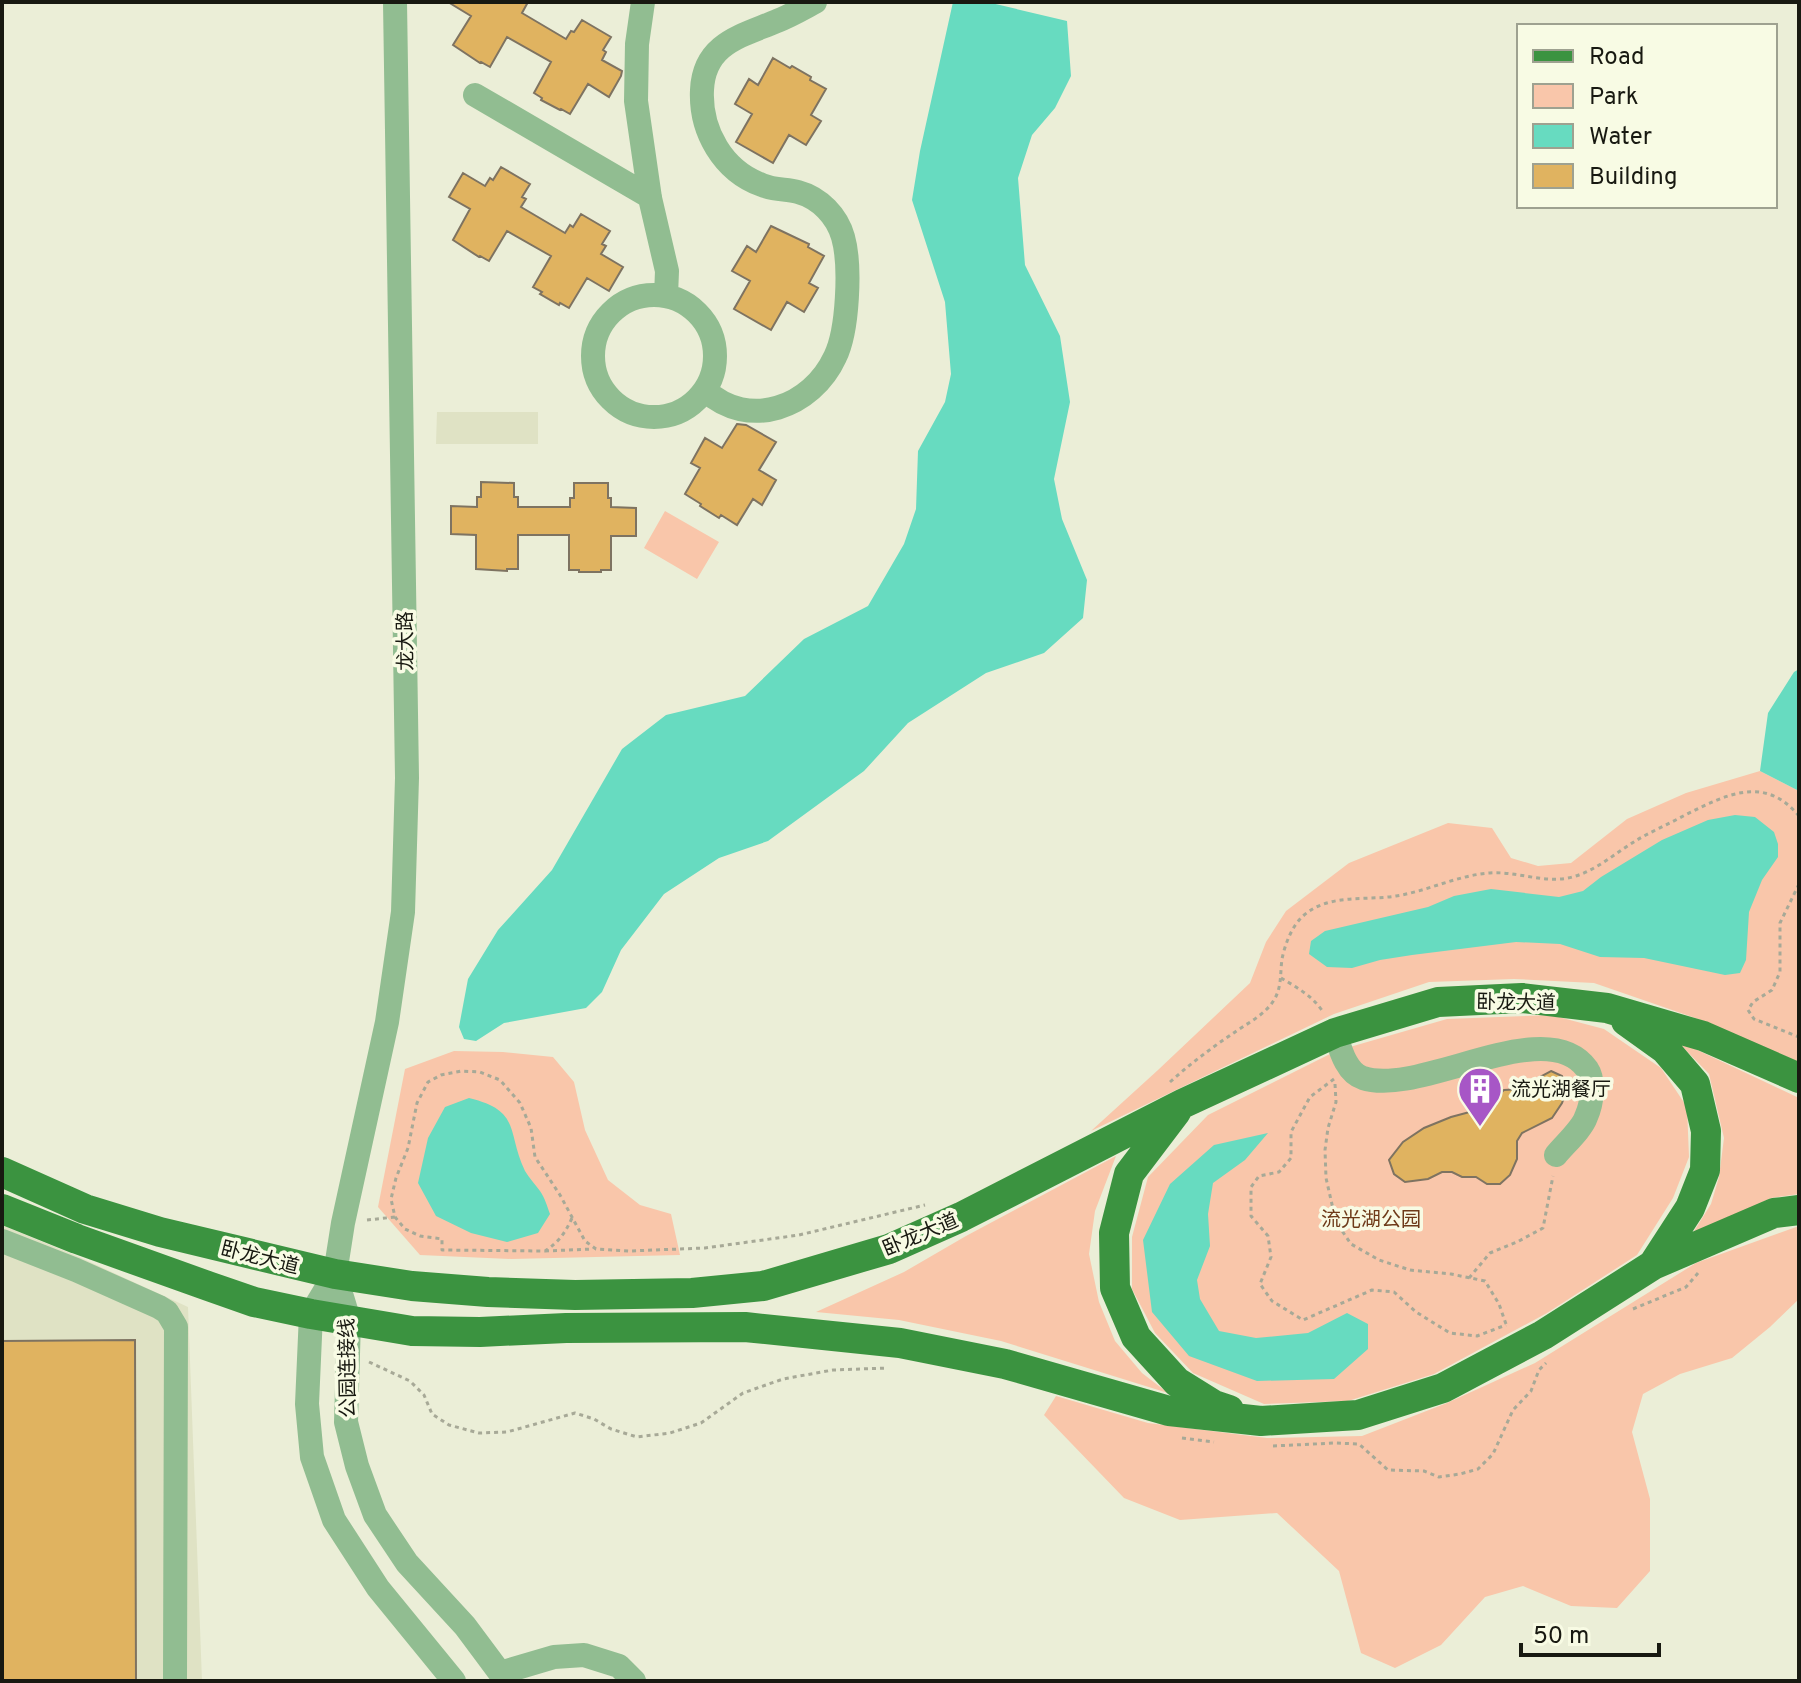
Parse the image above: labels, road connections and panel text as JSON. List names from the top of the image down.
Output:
{
  "streets": {
    "main road": ["卧龙大道"],
    "street": ["龙大路", "公园连接线"]
  },
  "crossings": [
    ["龙大路", "卧龙大道"],
    ["龙大路", "公园连接线"],
    ["卧龙大道", "公园连接线"]
  ],
  "parks": ["流光湖公园"],
  "places": {
    "building": ["流光湖餐厅"]
  },
  "legend": [
    "Road",
    "Park",
    "Water",
    "Building"
  ],
  "scale_bar": "50 m"
}
